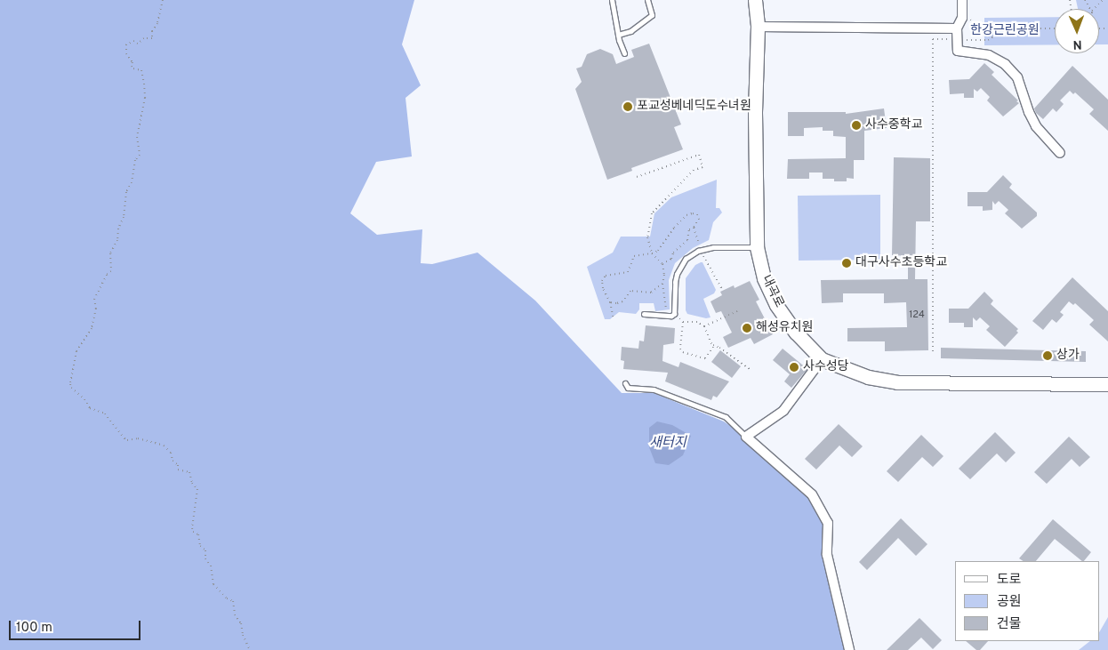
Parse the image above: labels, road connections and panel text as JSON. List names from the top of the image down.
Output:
{
  "streets": {
    "main road": ["내곡로"]
  },
  "water": ["새터지"],
  "parks": ["한강근린공원"],
  "places": [
    "포교성베네딕도수녀원",
    "사수중학교",
    "대구사수초등학교",
    "해성유치원",
    "상가",
    "사수성당"
  ],
  "house_numbers": ["124"],
  "legend": ["도로", "공원", "건물"],
  "scale_bar": "100 m",
  "north": "bottom"
}
